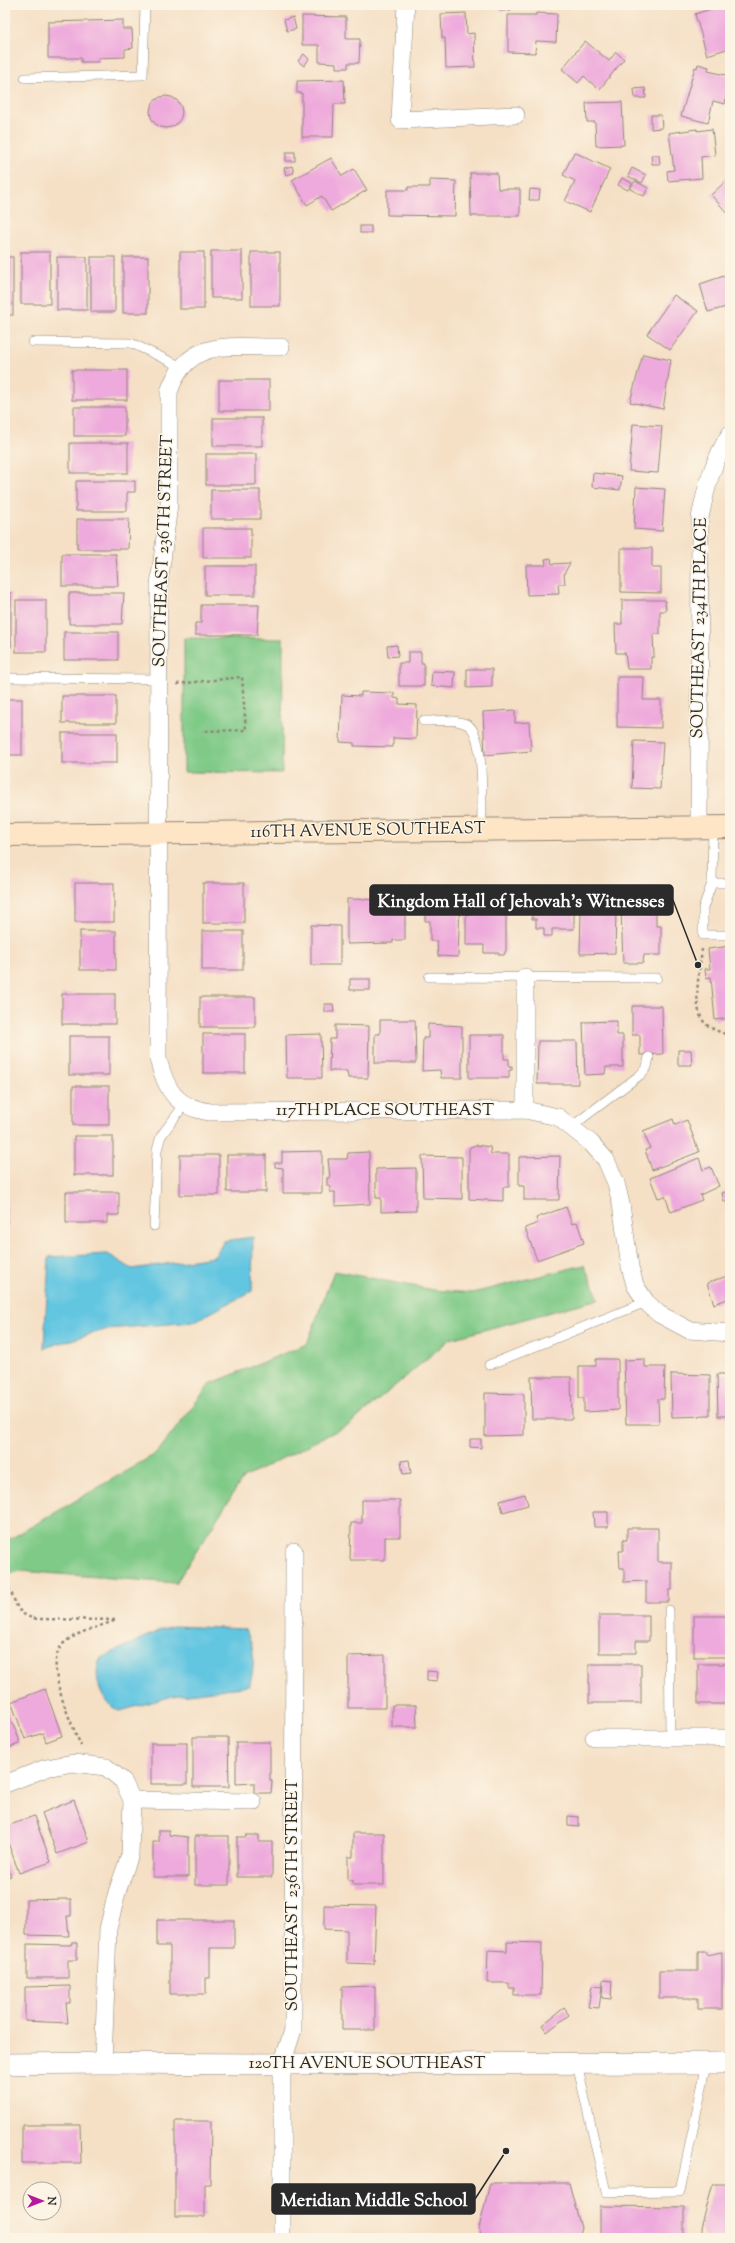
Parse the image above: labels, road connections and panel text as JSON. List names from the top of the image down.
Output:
{
  "streets": {
    "main road": ["116TH AVENUE SOUTHEAST"],
    "street": [
      "SOUTHEAST 236TH STREET",
      "SOUTHEAST 234TH PLACE",
      "117TH PLACE SOUTHEAST",
      "120TH AVENUE SOUTHEAST"
    ]
  },
  "crossings": [
    ["SOUTHEAST 236TH STREET", "116TH AVENUE SOUTHEAST"],
    ["SOUTHEAST 236TH STREET", "120TH AVENUE SOUTHEAST"],
    ["SOUTHEAST 234TH PLACE", "116TH AVENUE SOUTHEAST"]
  ],
  "places": ["Kingdom Hall of Jehovah's Witnesses", "Meridian Middle School"],
  "north": "right"
}
